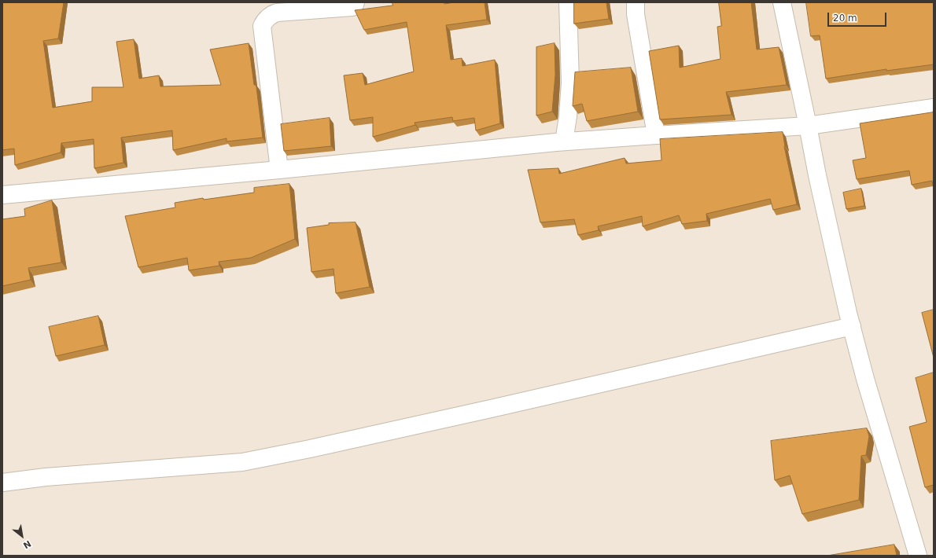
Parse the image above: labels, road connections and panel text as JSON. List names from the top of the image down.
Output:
{
  "scale_bar": "20 m",
  "north": "bottom right"
}
